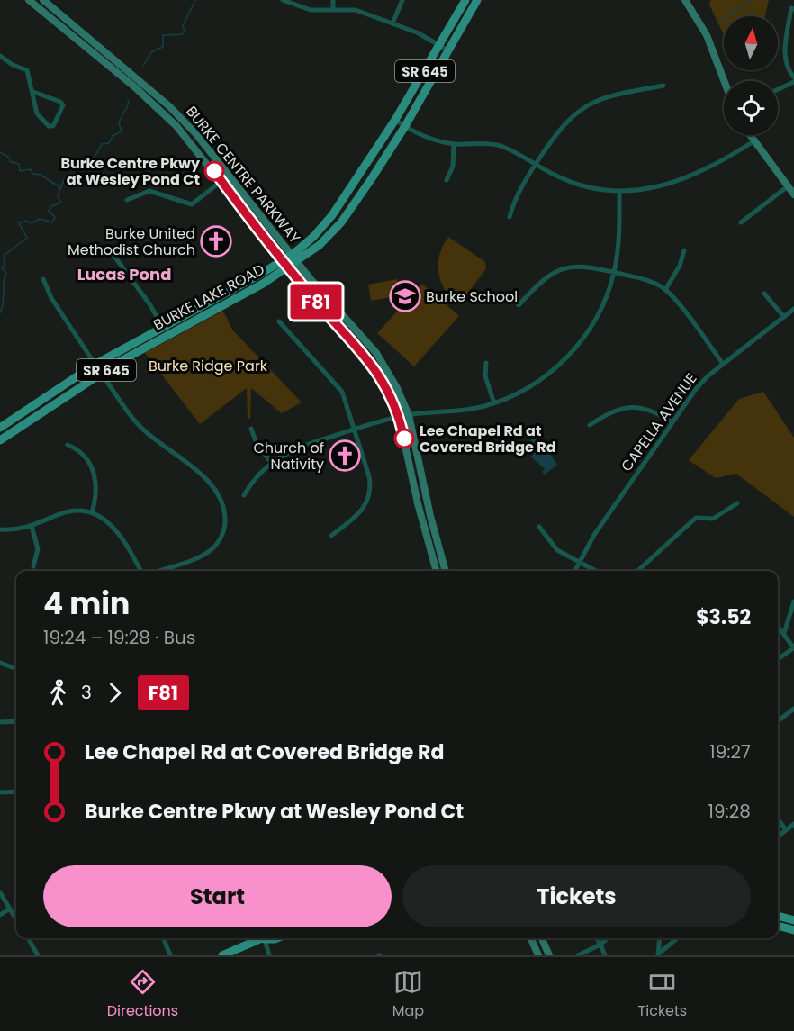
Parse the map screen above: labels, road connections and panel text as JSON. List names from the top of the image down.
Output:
{
  "streets": {
    "main road": ["SR 645", "BURKE CENTRE PARKWAY", "BURKE LAKE ROAD"],
    "street": ["CAPELLA AVENUE"]
  },
  "crossings": [
    ["BURKE CENTRE PARKWAY", "BURKE LAKE ROAD"]
  ],
  "districts": ["Lucas Pond"],
  "parks": ["Burke Ridge Park"],
  "places": {
    "other": ["Burke Centre Pkwy at Wesley Pond Ct", "Lee Chapel Rd at Covered Bridge Rd"],
    "church": ["Burke United Methodist Church", "Church of Nativity"],
    "school or university": ["Burke School"]
  },
  "lines": ["bus line F81"],
  "north": "top",
  "page": {
    "on_map": "F81",
    "heading": ["4 min", "19:24 – 19:28 · Bus", "$3.52"],
    "legs": ["3", "F81"],
    "list": [
      {
        "name": "Lee Chapel Rd at Covered Bridge Rd",
        "value": "19:27"
      },
      {
        "name": "Burke Centre Pkwy at Wesley Pond Ct",
        "value": "19:28"
      }
    ],
    "buttons": ["Start", "Tickets"],
    "tabs": ["Directions", "Map", "Tickets"]
  }
}
